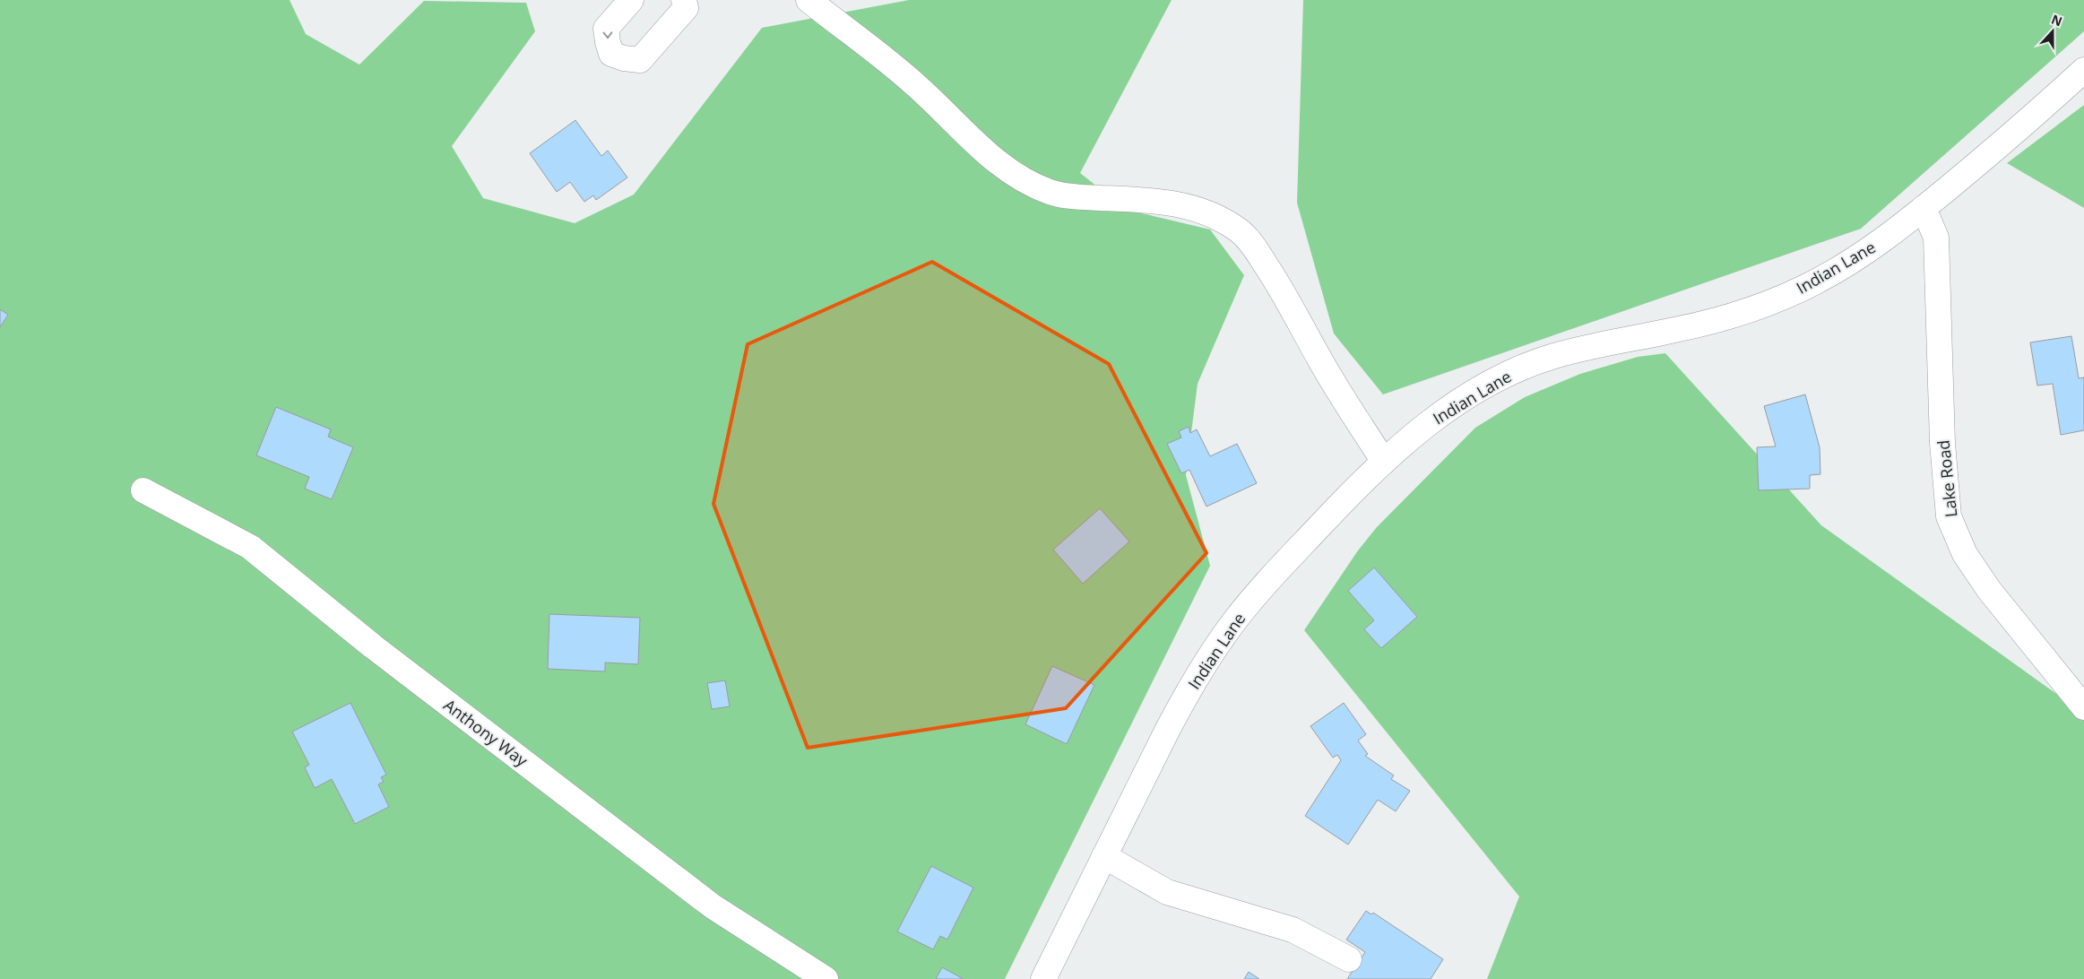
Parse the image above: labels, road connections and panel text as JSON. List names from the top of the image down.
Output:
{
  "streets": {
    "street": ["Indian Lane", "Lake Road", "Anthony Way"]
  },
  "crossings": [
    ["Indian Lane", "Lake Road"]
  ],
  "north": "top"
}
